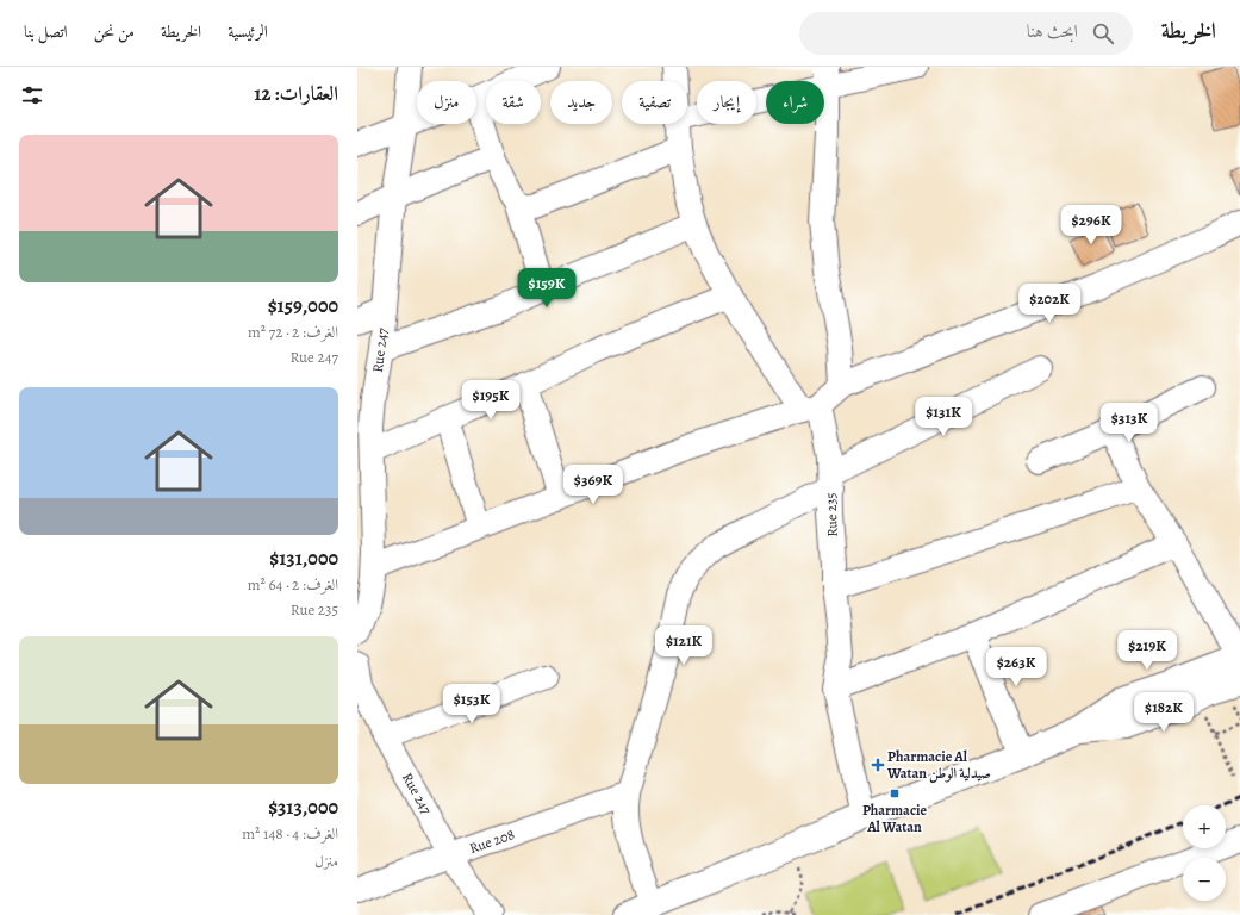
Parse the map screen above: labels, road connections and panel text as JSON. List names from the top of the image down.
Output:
{
  "streets": {
    "street": ["Rue 247", "Rue 235", "Rue 208"]
  },
  "crossings": [
    ["Rue 247", "Rue 208"]
  ],
  "places": {
    "health": ["Pharmacie Al Watan صيدلية الوطن"],
    "transit": ["Pharmacie Al Watan"]
  },
  "page": {
    "header": "الخريطة",
    "search": "ابحث هنا",
    "nav": [
      "الرئيسية",
      "الخريطة",
      "من نحن",
      "اتصل بنا"
    ],
    "heading": "العقارات: 12",
    "chip": [
      "شراء",
      "إيجار",
      "تصفية",
      "جديد",
      "شقة",
      "منزل"
    ],
    "list": [
      {
        "name": "$159,000",
        "note": "الغرف: 2 · 72 m² · Rue 247"
      },
      {
        "name": "$131,000",
        "note": "الغرف: 2 · 64 m² · Rue 235"
      },
      {
        "name": "$313,000",
        "note": "الغرف: 4 · 148 m² · منزل"
      }
    ],
    "price": [
      "$296K",
      "$159K",
      "$202K",
      "$195K",
      "$131K",
      "$313K",
      "$369K",
      "$121K",
      "$219K",
      "$263K",
      "$153K",
      "$182K"
    ],
    "map_buttons": ["+", "−"]
  }
}
